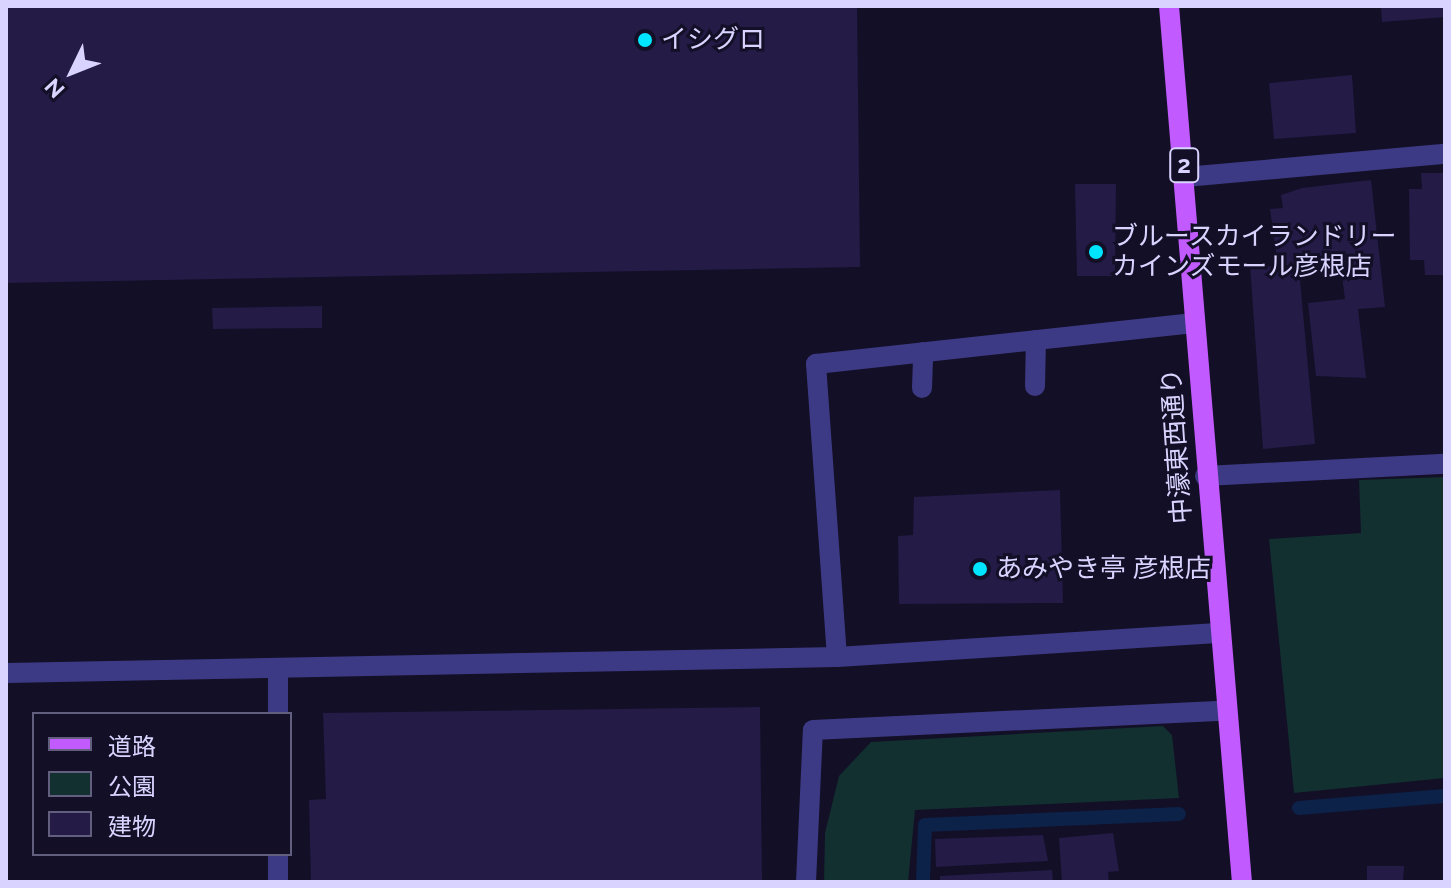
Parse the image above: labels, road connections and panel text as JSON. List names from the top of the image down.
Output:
{
  "streets": {
    "main road": ["2", "中濠東西通り"]
  },
  "places": ["イシグロ", "ブルースカイランドリー カインズモール彦根店", "あみやき亭 彦根店"],
  "legend": ["道路", "公園", "建物"],
  "north": "bottom left"
}
